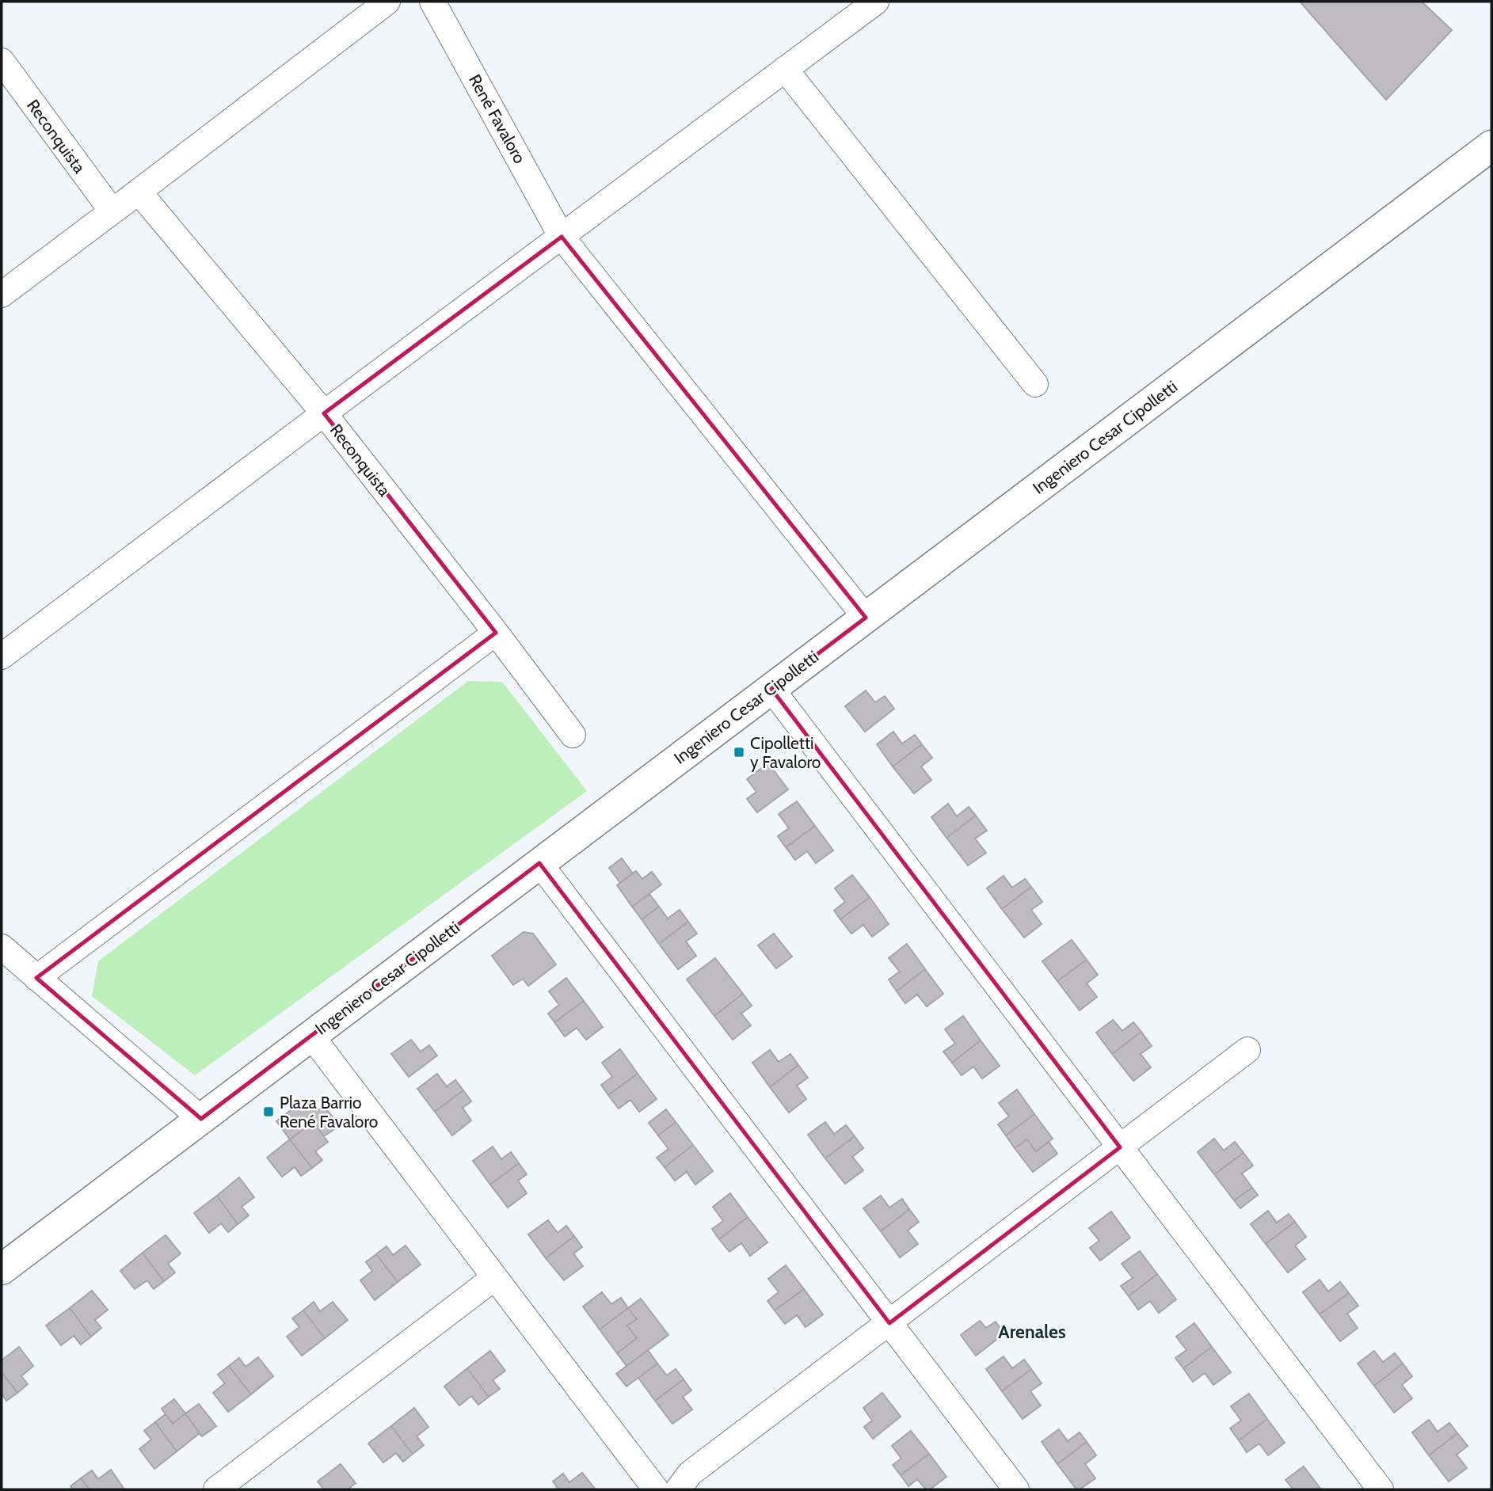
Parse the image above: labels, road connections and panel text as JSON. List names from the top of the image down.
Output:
{
  "streets": {
    "street": ["René Favaloro", "Reconquista", "Ingeniero Cesar Cipolletti"]
  },
  "crossings": [
    ["René Favaloro", "Ingeniero Cesar Cipolletti"]
  ],
  "districts": ["Arenales"],
  "places": {
    "transit": ["Cipolletti y Favaloro", "Plaza Barrio René Favaloro"]
  }
}
